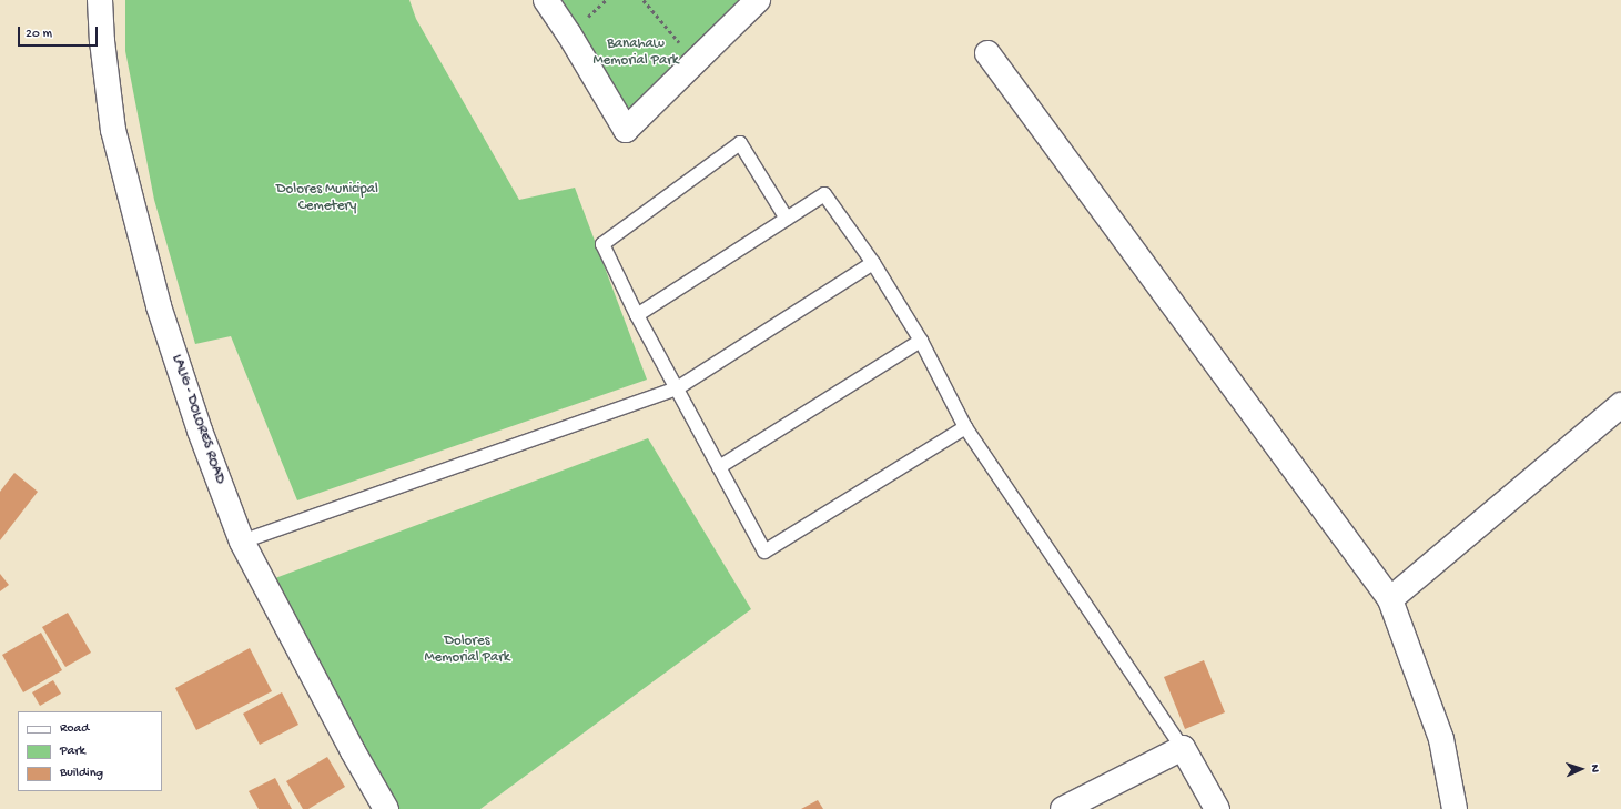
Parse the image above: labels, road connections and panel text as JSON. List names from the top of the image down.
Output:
{
  "streets": {
    "street": ["LALIG - DOLORES ROAD"]
  },
  "parks": ["Banahaw Memorial Park", "Dolores Municipal Cemetery", "Dolores Memorial Park"],
  "legend": ["Road", "Park", "Building"],
  "scale_bar": "20 m",
  "north": "right"
}
